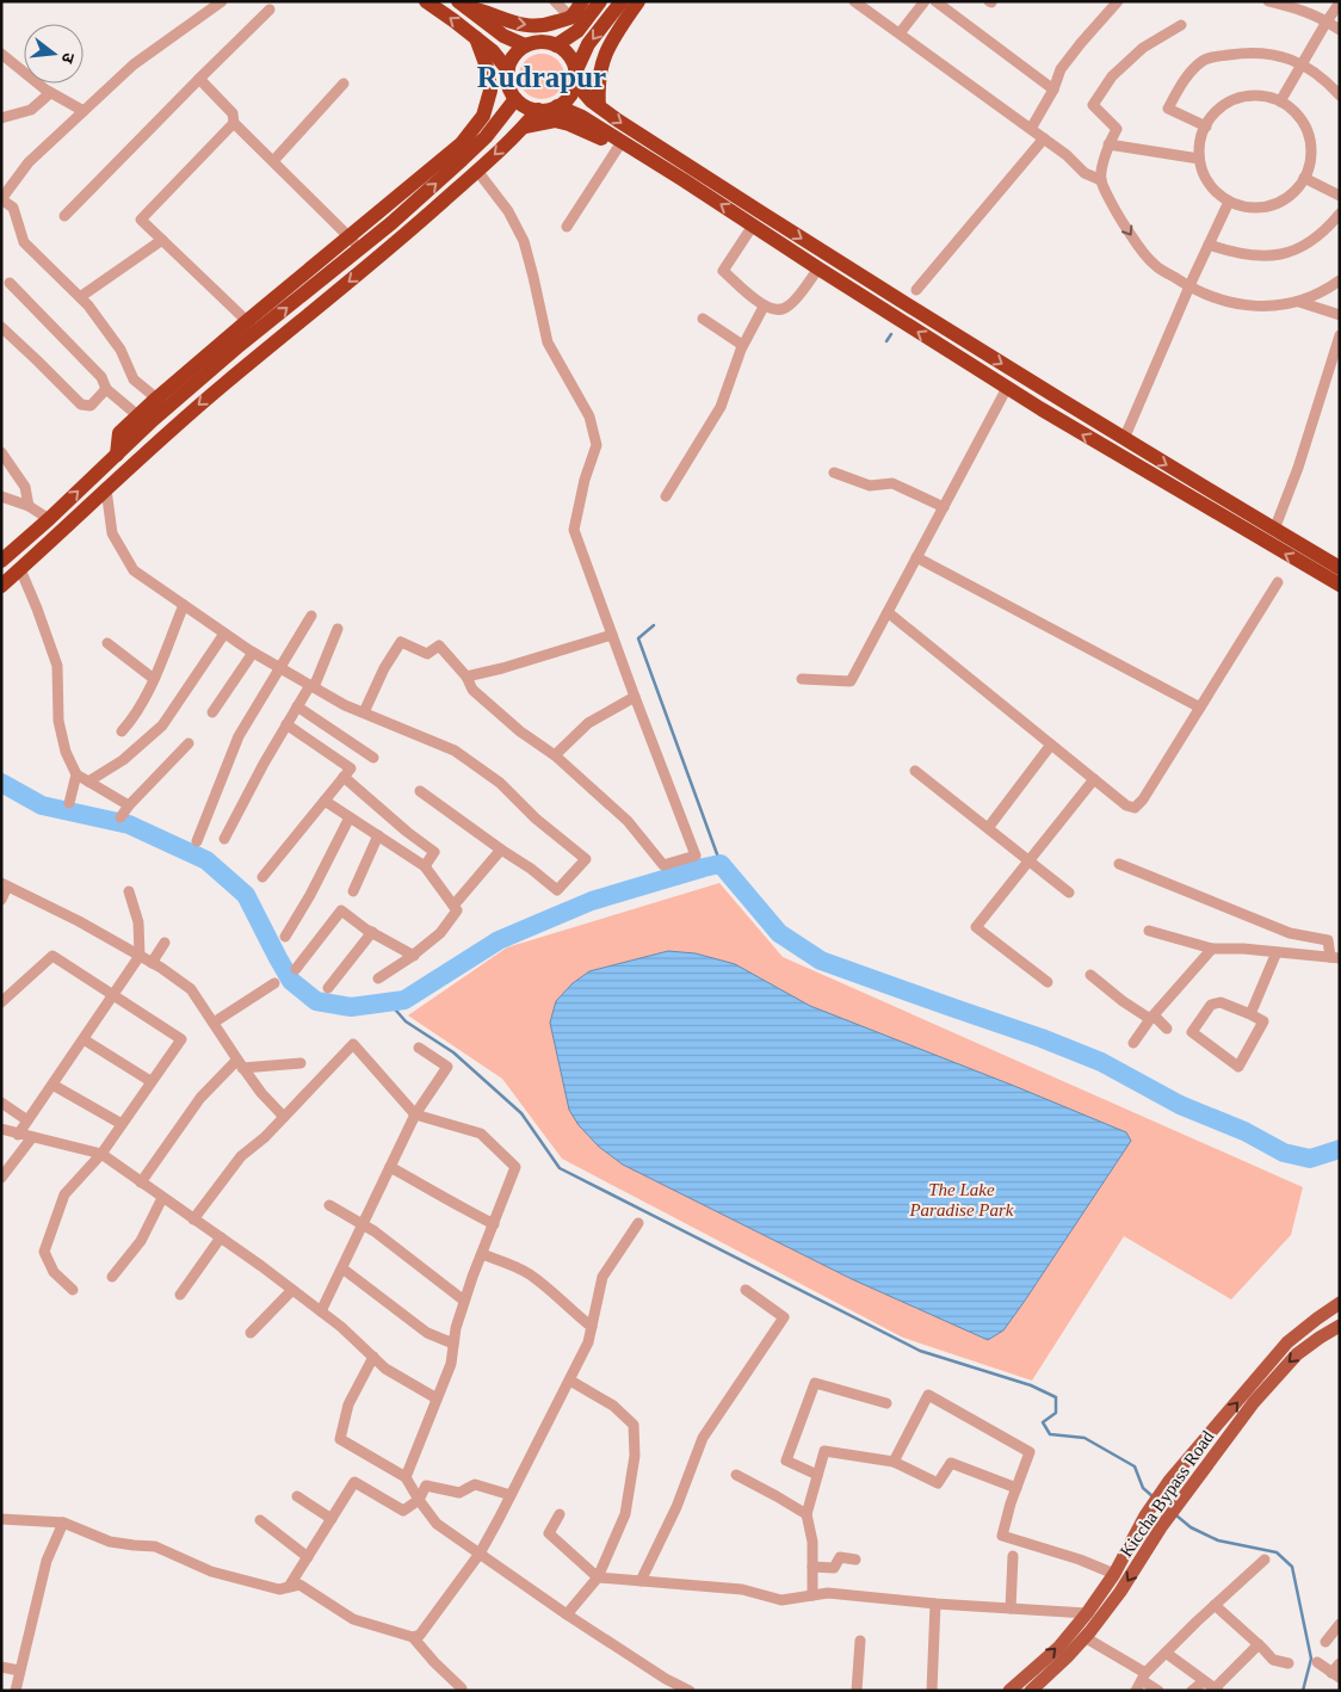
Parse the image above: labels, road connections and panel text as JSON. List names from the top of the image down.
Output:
{
  "streets": {
    "main road": ["Kiccha Bypass Road"]
  },
  "districts": ["Rudrapur"],
  "parks": ["The Lake Paradise Park"],
  "north": "right"
}
